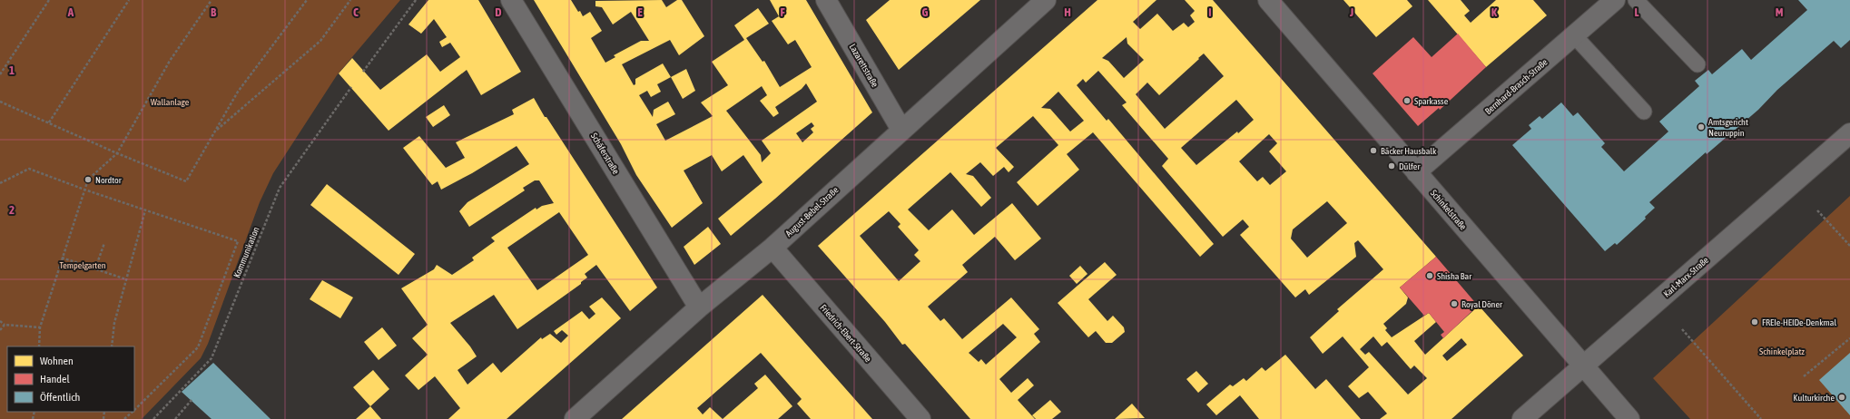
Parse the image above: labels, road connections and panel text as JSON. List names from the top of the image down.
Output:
{
  "streets": {
    "street": [
      "Lazarettstraße",
      "Bernhard-Brasch-Straße",
      "Schäferstraße",
      "Schinkelstraße",
      "August-Bebel-Straße",
      "Karl-Marx-Straße",
      "Friedrich-Ebert-Straße"
    ],
    "path": ["Kommunikation"]
  },
  "crossings": [
    ["Lazarettstraße", "August-Bebel-Straße"],
    ["Bernhard-Brasch-Straße", "Schinkelstraße"],
    ["Schäferstraße", "August-Bebel-Straße"],
    ["Schinkelstraße", "Karl-Marx-Straße"],
    ["August-Bebel-Straße", "Friedrich-Ebert-Straße"]
  ],
  "parks": ["Wallanlage", "Tempelgarten", "Schinkelplatz"],
  "places": [
    "Sparkasse",
    "Amtsgericht Neuruppin",
    "Bäcker Hausbalk",
    "Dülfer",
    "Nordtor",
    "Shisha Bar",
    "Royal Döner",
    "FREIe-HEIDe-Denkmal",
    "Kulturkirche"
  ],
  "legend": ["Wohnen", "Handel", "Öffentlich"],
  "grid": {
    "columns": [
      "A",
      "B",
      "C",
      "D",
      "E",
      "F",
      "G",
      "H",
      "I",
      "J",
      "K",
      "L",
      "M"
    ],
    "rows": ["1", "2"]
  }
}
